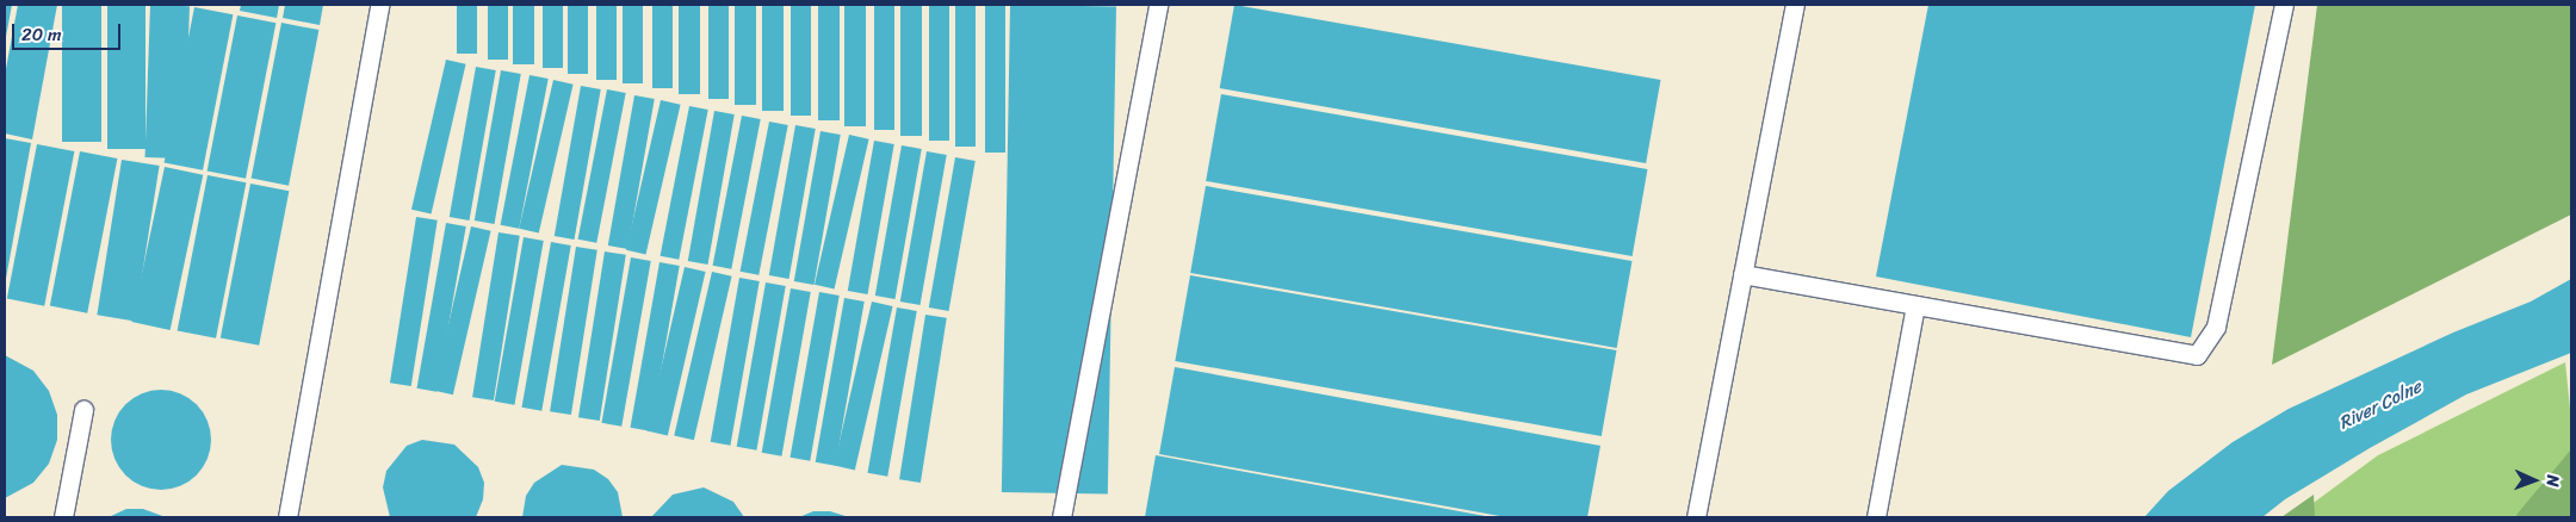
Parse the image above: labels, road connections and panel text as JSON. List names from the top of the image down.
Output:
{
  "water": ["River Colne"],
  "scale_bar": "20 m",
  "north": "right"
}
